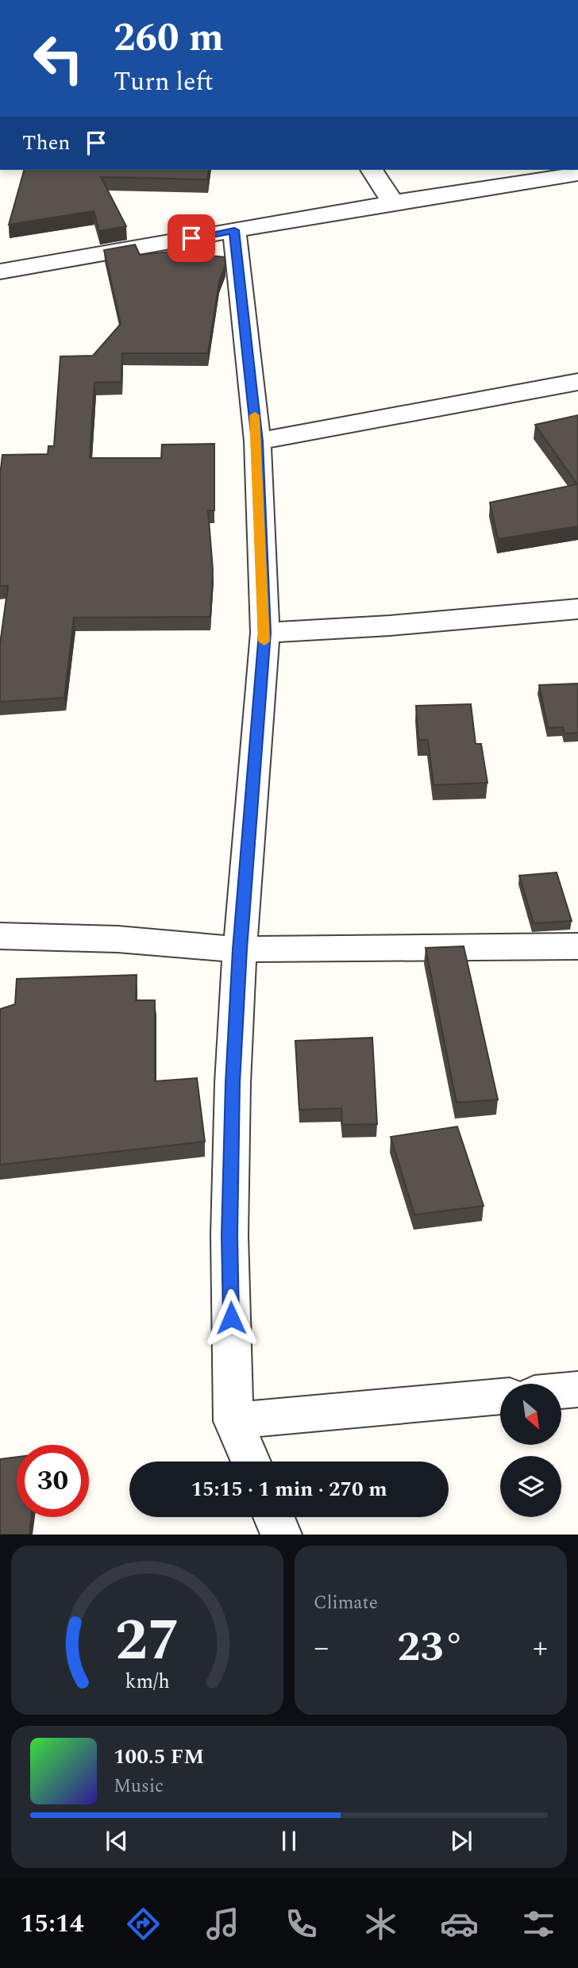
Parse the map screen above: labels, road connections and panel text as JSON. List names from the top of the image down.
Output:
{
  "north": "bottom right",
  "page": {
    "turn": ["260 m", "Turn left"],
    "then": "Then",
    "limit": "30",
    "trip": "15:15 · 1 min · 270 m",
    "tile": "Climate",
    "heat": ["−", "23°", "+"],
    "song": ["100.5 FM", "Music"],
    "tabs": "15:14",
    "gauge": ["27", "km/h"]
  }
}
